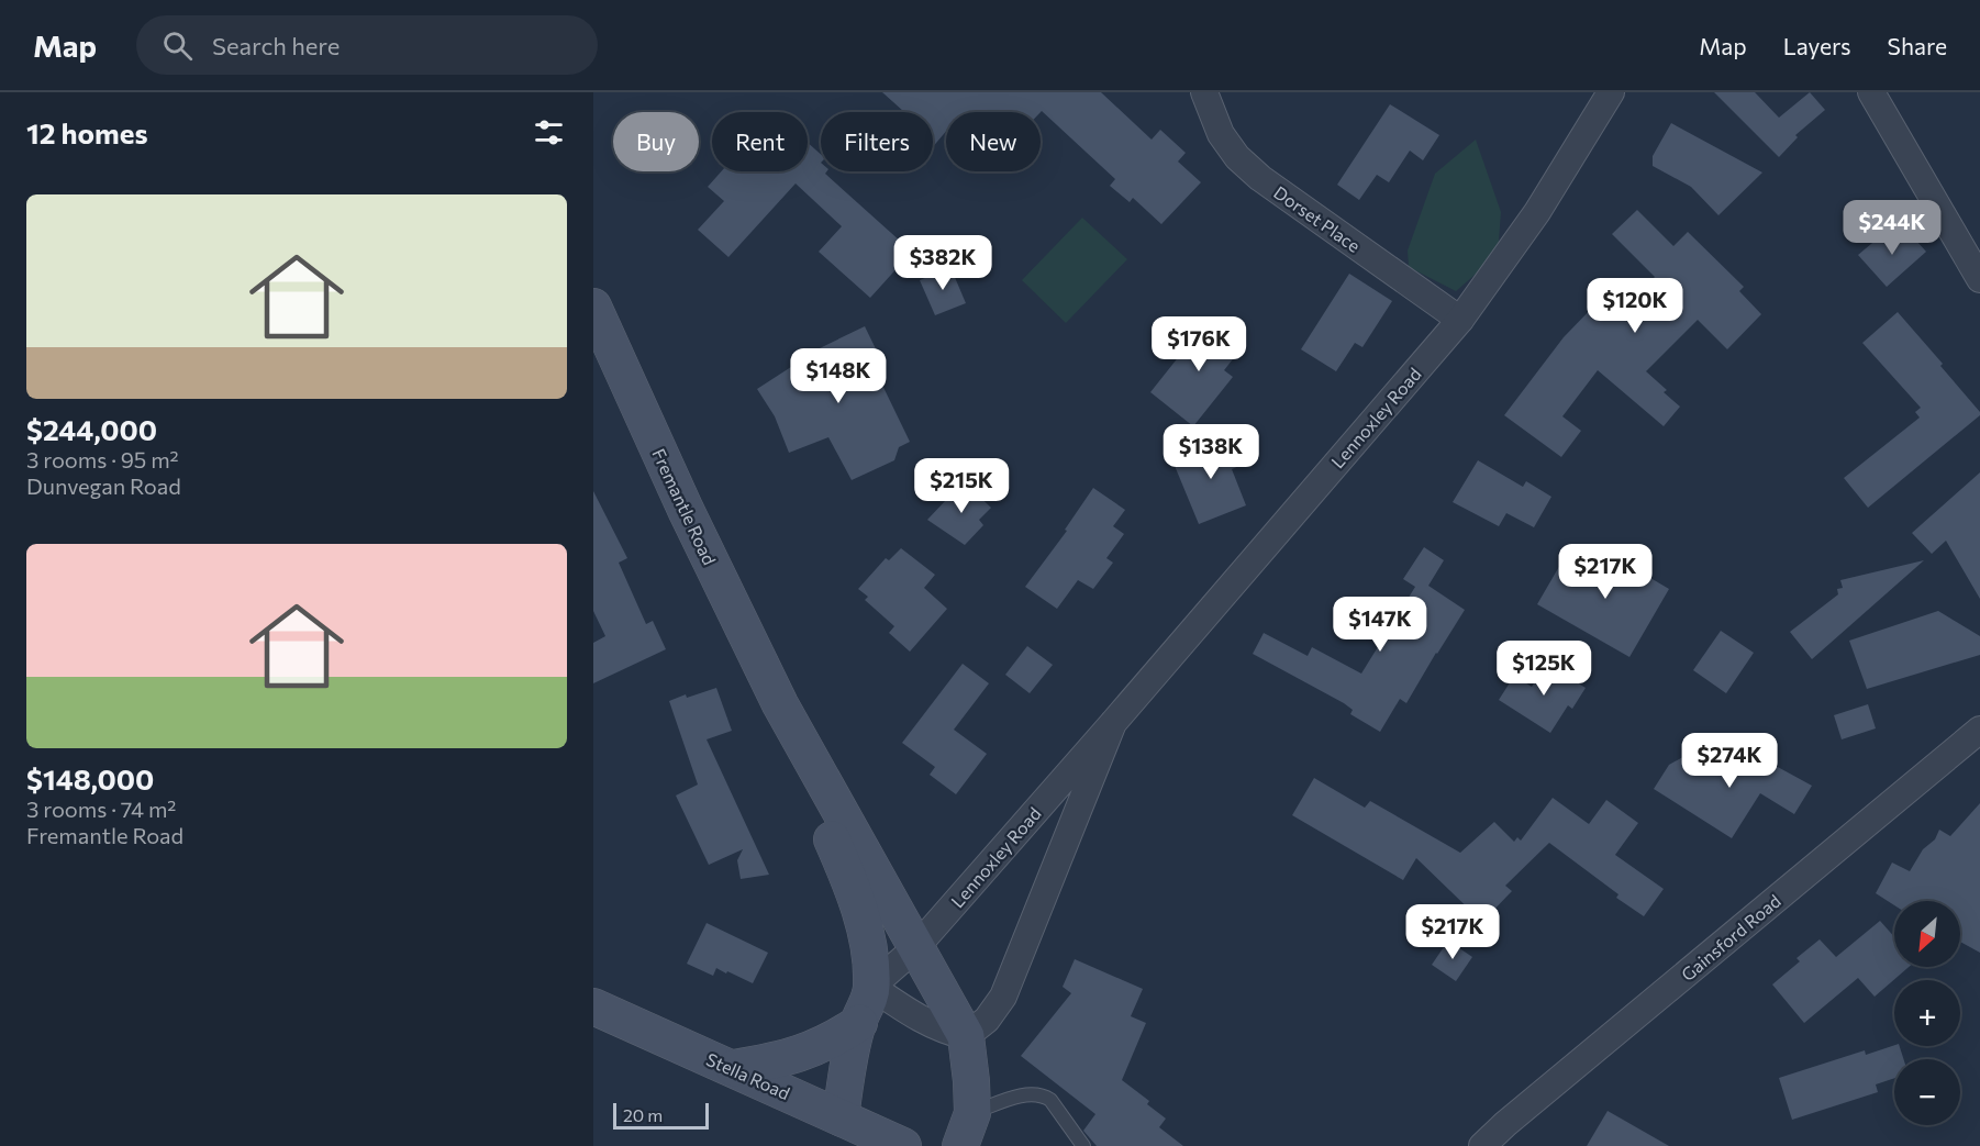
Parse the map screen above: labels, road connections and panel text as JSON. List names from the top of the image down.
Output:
{
  "streets": {
    "street": [
      "Dorset Place",
      "Lennoxley Road",
      "Fremantle Road",
      "Gainsford Road",
      "Stella Road"
    ]
  },
  "crossings": [
    ["Dorset Place", "Lennoxley Road"],
    ["Lennoxley Road", "Fremantle Road"]
  ],
  "scale_bar": "20 m",
  "north": "bottom left",
  "page": {
    "header": "Map",
    "search": "Search here",
    "nav": ["Map", "Layers", "Share"],
    "heading": "12 homes",
    "chip": [
      "Buy",
      "Rent",
      "Filters",
      "New"
    ],
    "list": [
      {
        "name": "$244,000",
        "note": "3 rooms · 95 m² · Dunvegan Road"
      },
      {
        "name": "$148,000",
        "note": "3 rooms · 74 m² · Fremantle Road"
      }
    ],
    "price": [
      "$244K",
      "$382K",
      "$120K",
      "$176K",
      "$148K",
      "$138K",
      "$215K",
      "$217K",
      "$147K",
      "$125K",
      "$274K",
      "$217K"
    ],
    "map_buttons": ["+", "−"],
    "scale": "20 m"
  }
}
